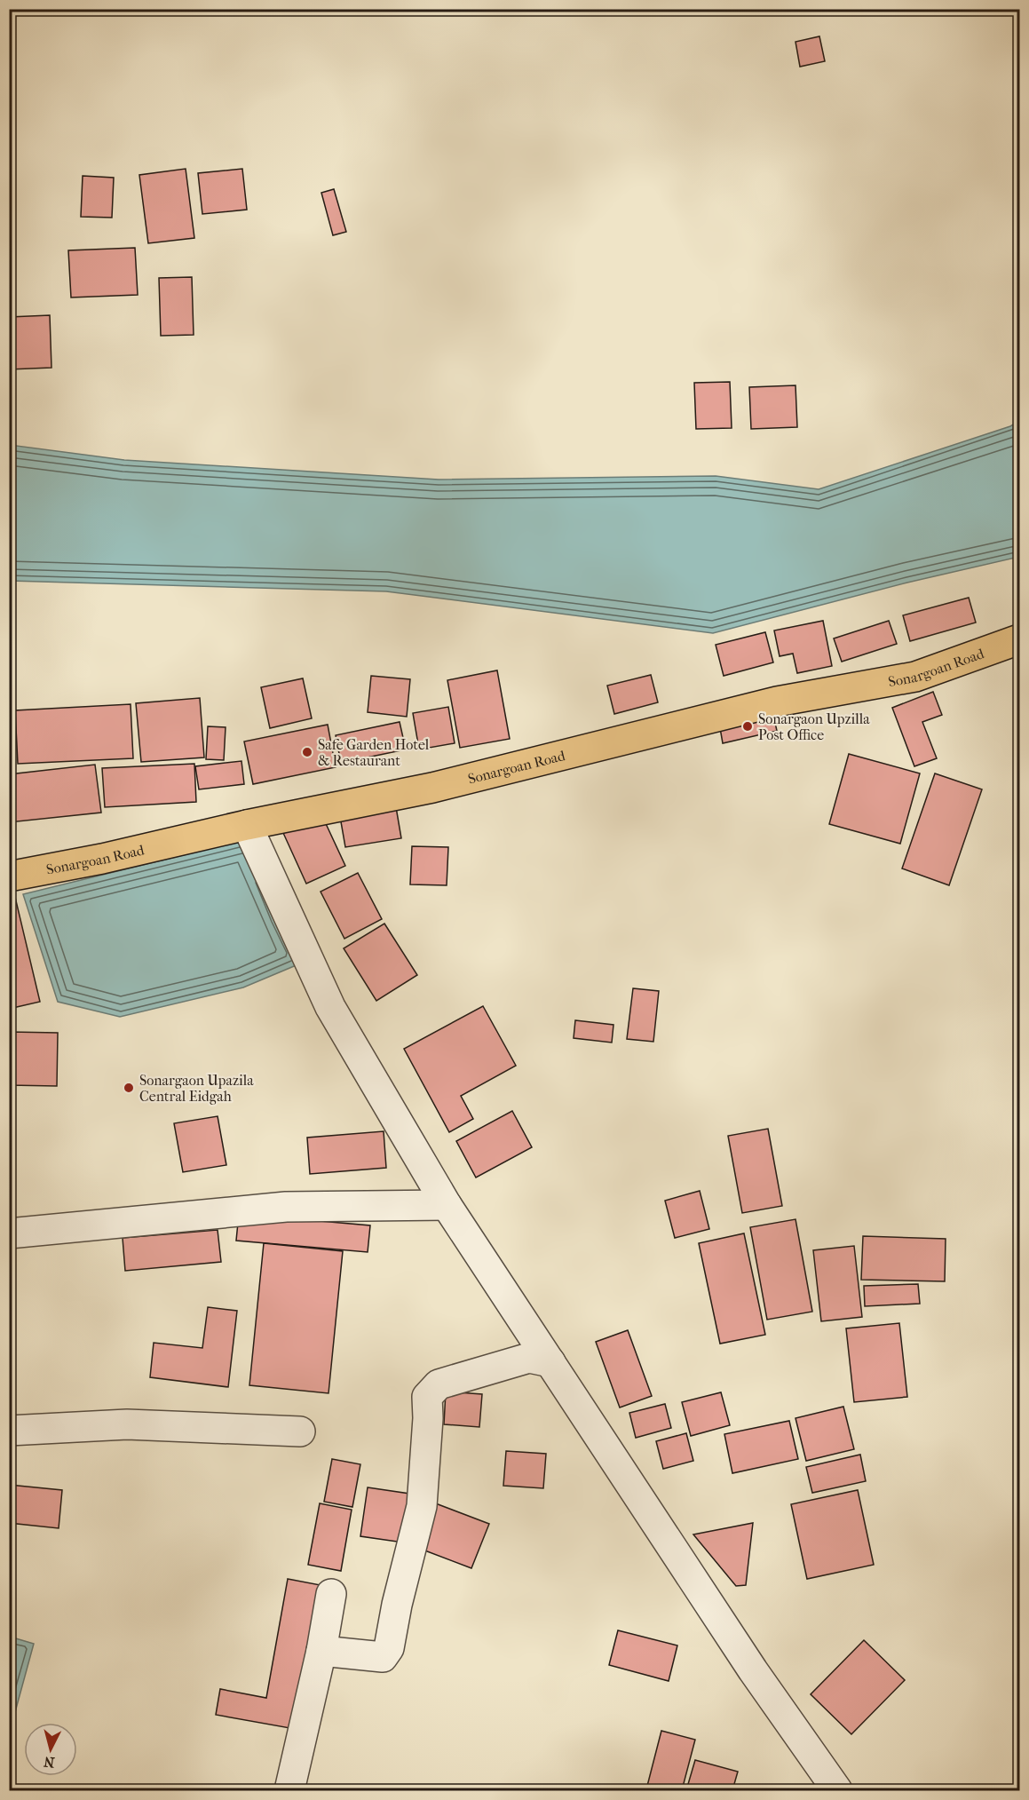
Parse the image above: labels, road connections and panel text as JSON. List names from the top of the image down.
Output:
{
  "streets": {
    "main road": ["Sonargoan Road"]
  },
  "places": ["Sonargaon Upzilla Post Office", "Safe Garden Hotel & Restaurant", "Sonargaon Upazila Central Eidgah"],
  "north": "bottom"
}
